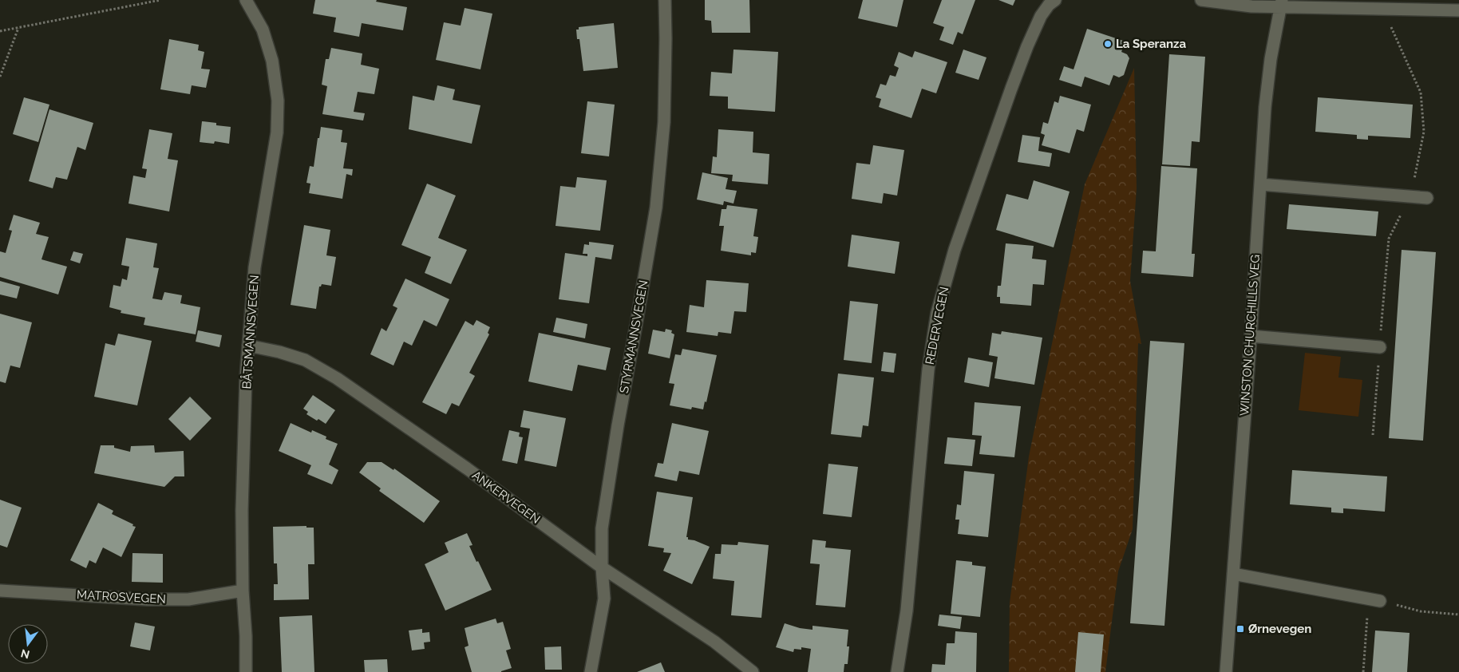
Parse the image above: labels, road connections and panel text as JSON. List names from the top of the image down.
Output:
{
  "streets": {
    "street": [
      "REDERVEGEN",
      "BÅTSMANNSVEGEN",
      "WINSTON CHURCHILLS VEG",
      "STYRMANNSVEGEN",
      "ANKERVEGEN",
      "MATROSVEGEN"
    ]
  },
  "crossings": [
    ["BÅTSMANNSVEGEN", "ANKERVEGEN"],
    ["BÅTSMANNSVEGEN", "MATROSVEGEN"],
    ["STYRMANNSVEGEN", "ANKERVEGEN"]
  ],
  "places": {
    "other": ["La Speranza"],
    "transit": ["Ørnevegen"]
  },
  "north": "bottom"
}
